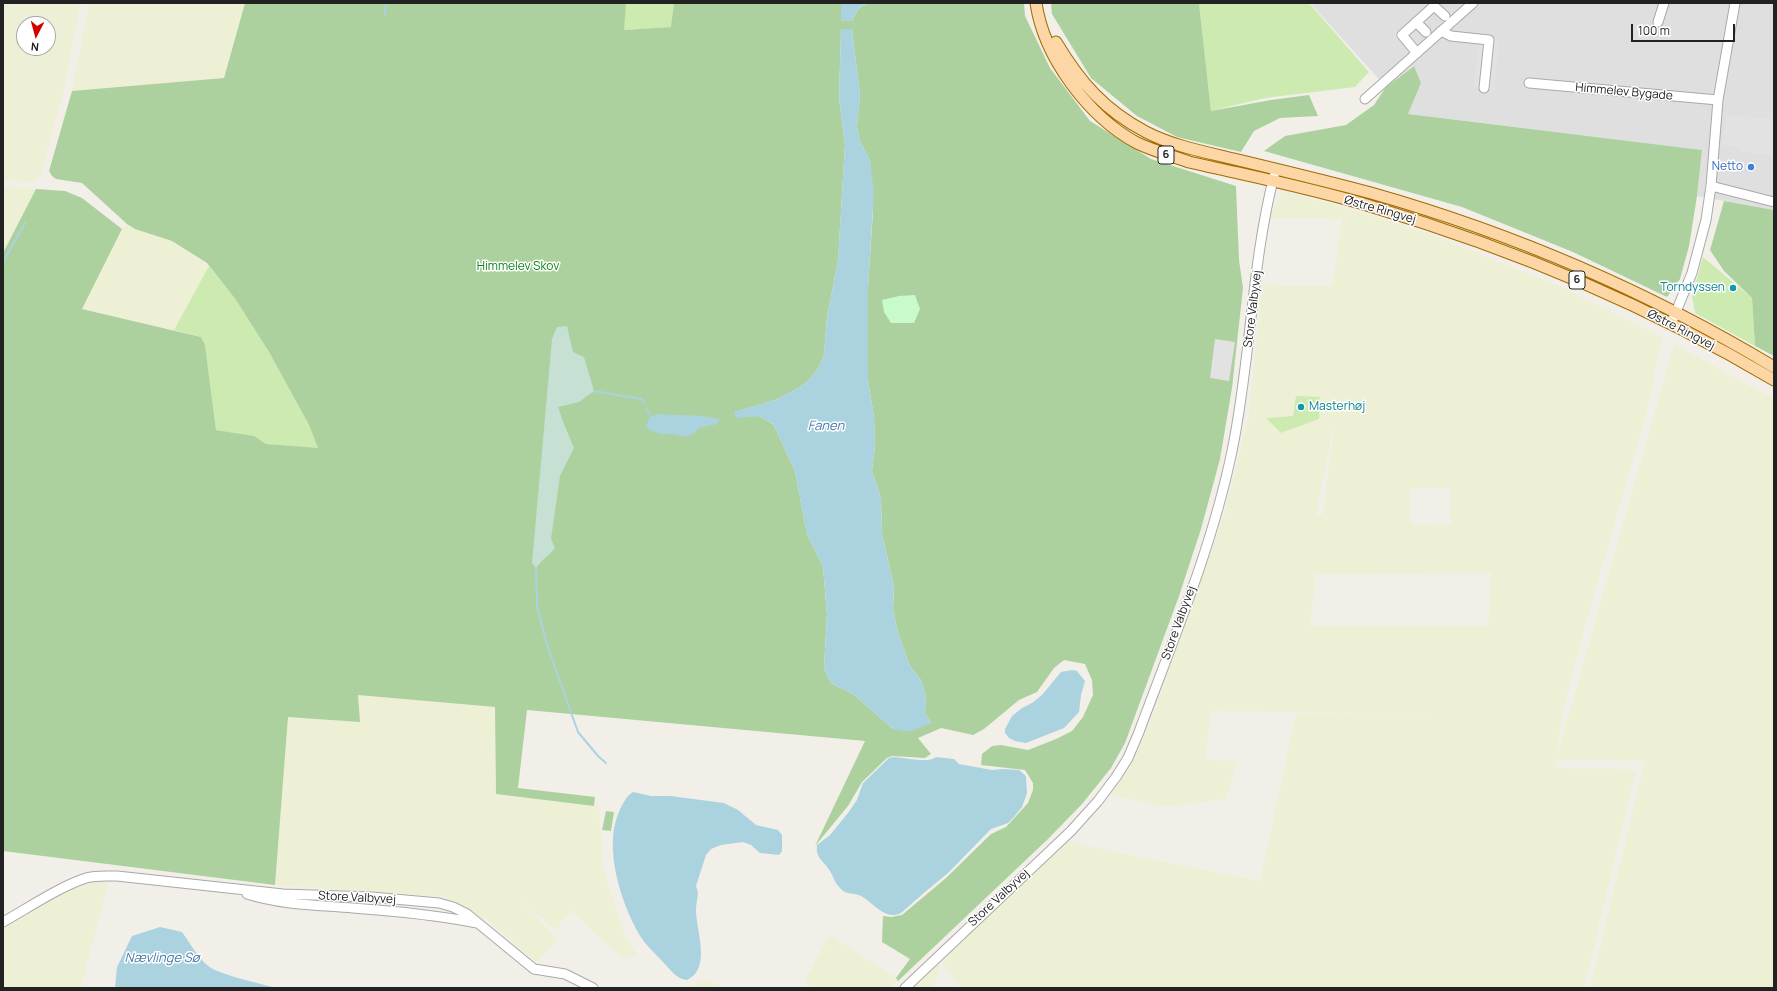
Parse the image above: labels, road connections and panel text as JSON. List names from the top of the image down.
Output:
{
  "streets": {
    "main road": ["6", "Østre Ringvej"],
    "street": ["Himmelev Bygade", "Store Valbyvej"]
  },
  "crossings": [
    ["Østre Ringvej", "Store Valbyvej"]
  ],
  "water": ["Fanen", "Nævlinge Sø"],
  "parks": ["Himmelev Skov"],
  "places": ["Netto", "Torndyssen", "Masterhøj"],
  "scale_bar": "100 m",
  "north": "bottom"
}
